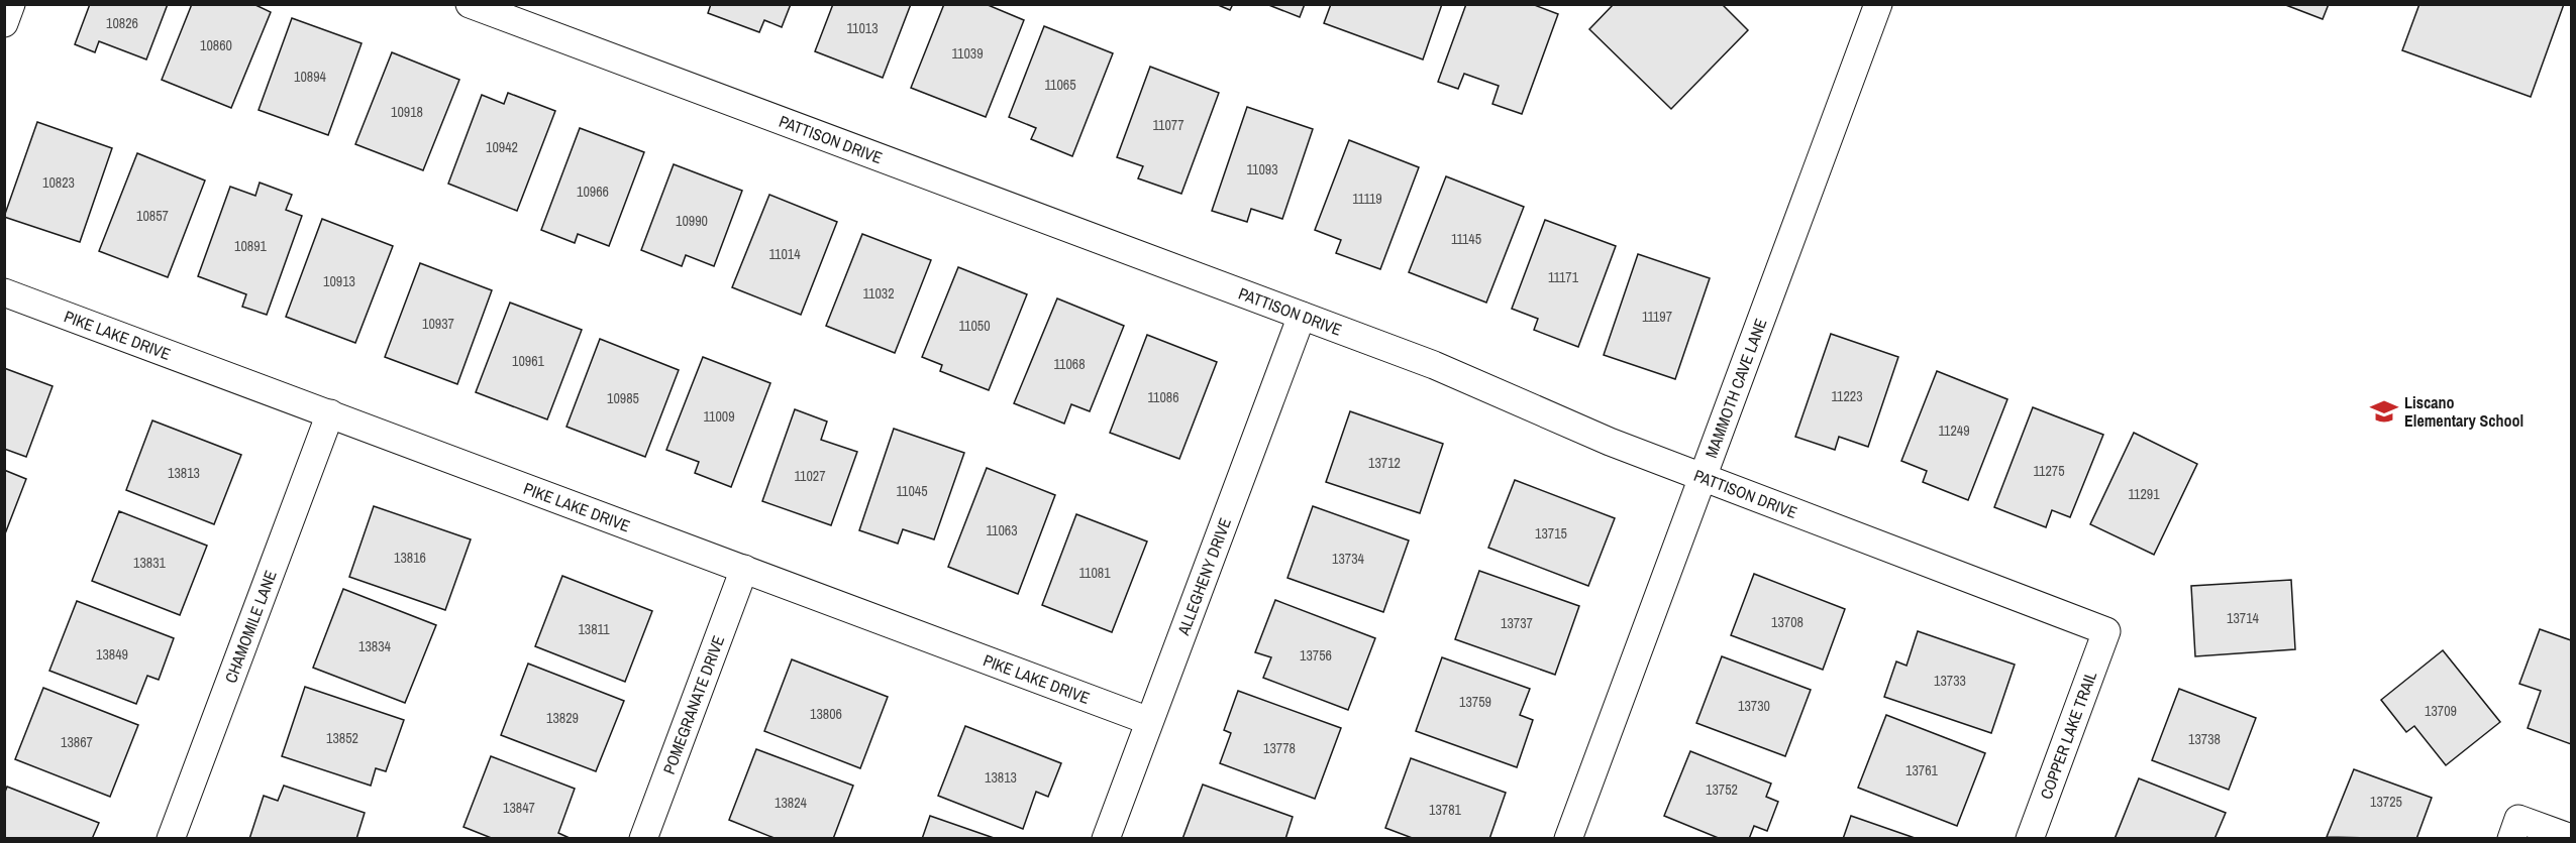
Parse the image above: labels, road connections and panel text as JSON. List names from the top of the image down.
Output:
{
  "streets": {
    "street": [
      "PATTISON DRIVE",
      "PIKE LAKE DRIVE",
      "MAMMOTH CAVE LANE",
      "ALLEGHENY DRIVE",
      "CHAMOMILE LANE",
      "POMEGRANATE DRIVE",
      "COPPER LAKE TRAIL"
    ]
  },
  "crossings": [
    ["PATTISON DRIVE", "MAMMOTH CAVE LANE"],
    ["PATTISON DRIVE", "ALLEGHENY DRIVE"],
    ["PATTISON DRIVE", "COPPER LAKE TRAIL"],
    ["PIKE LAKE DRIVE", "ALLEGHENY DRIVE"],
    ["PIKE LAKE DRIVE", "CHAMOMILE LANE"],
    ["PIKE LAKE DRIVE", "POMEGRANATE DRIVE"]
  ],
  "places": {
    "school or university": ["Liscano Elementary School"]
  },
  "house_numbers": [
    "10826",
    "11013",
    "10860",
    "11039",
    "10894",
    "11065",
    "10918",
    "11077",
    "10942",
    "11093",
    "10823",
    "10966",
    "11119",
    "10857",
    "10990",
    "11145",
    "10891",
    "11014",
    "11171",
    "10913",
    "11032",
    "11197",
    "10937",
    "11050",
    "10961",
    "11068",
    "11223",
    "11086",
    "10985",
    "11009",
    "11249",
    "13712",
    "11275",
    "13813",
    "11027",
    "11045",
    "11291",
    "11063",
    "13715",
    "13816",
    "13734",
    "13831",
    "11081",
    "13714",
    "13708",
    "13737",
    "13811",
    "13834",
    "13849",
    "13756",
    "13733",
    "13759",
    "13730",
    "13709",
    "13806",
    "13829",
    "13852",
    "13738",
    "13867",
    "13778",
    "13761",
    "13813",
    "13752",
    "13725",
    "13824",
    "13847",
    "13781"
  ]
}
